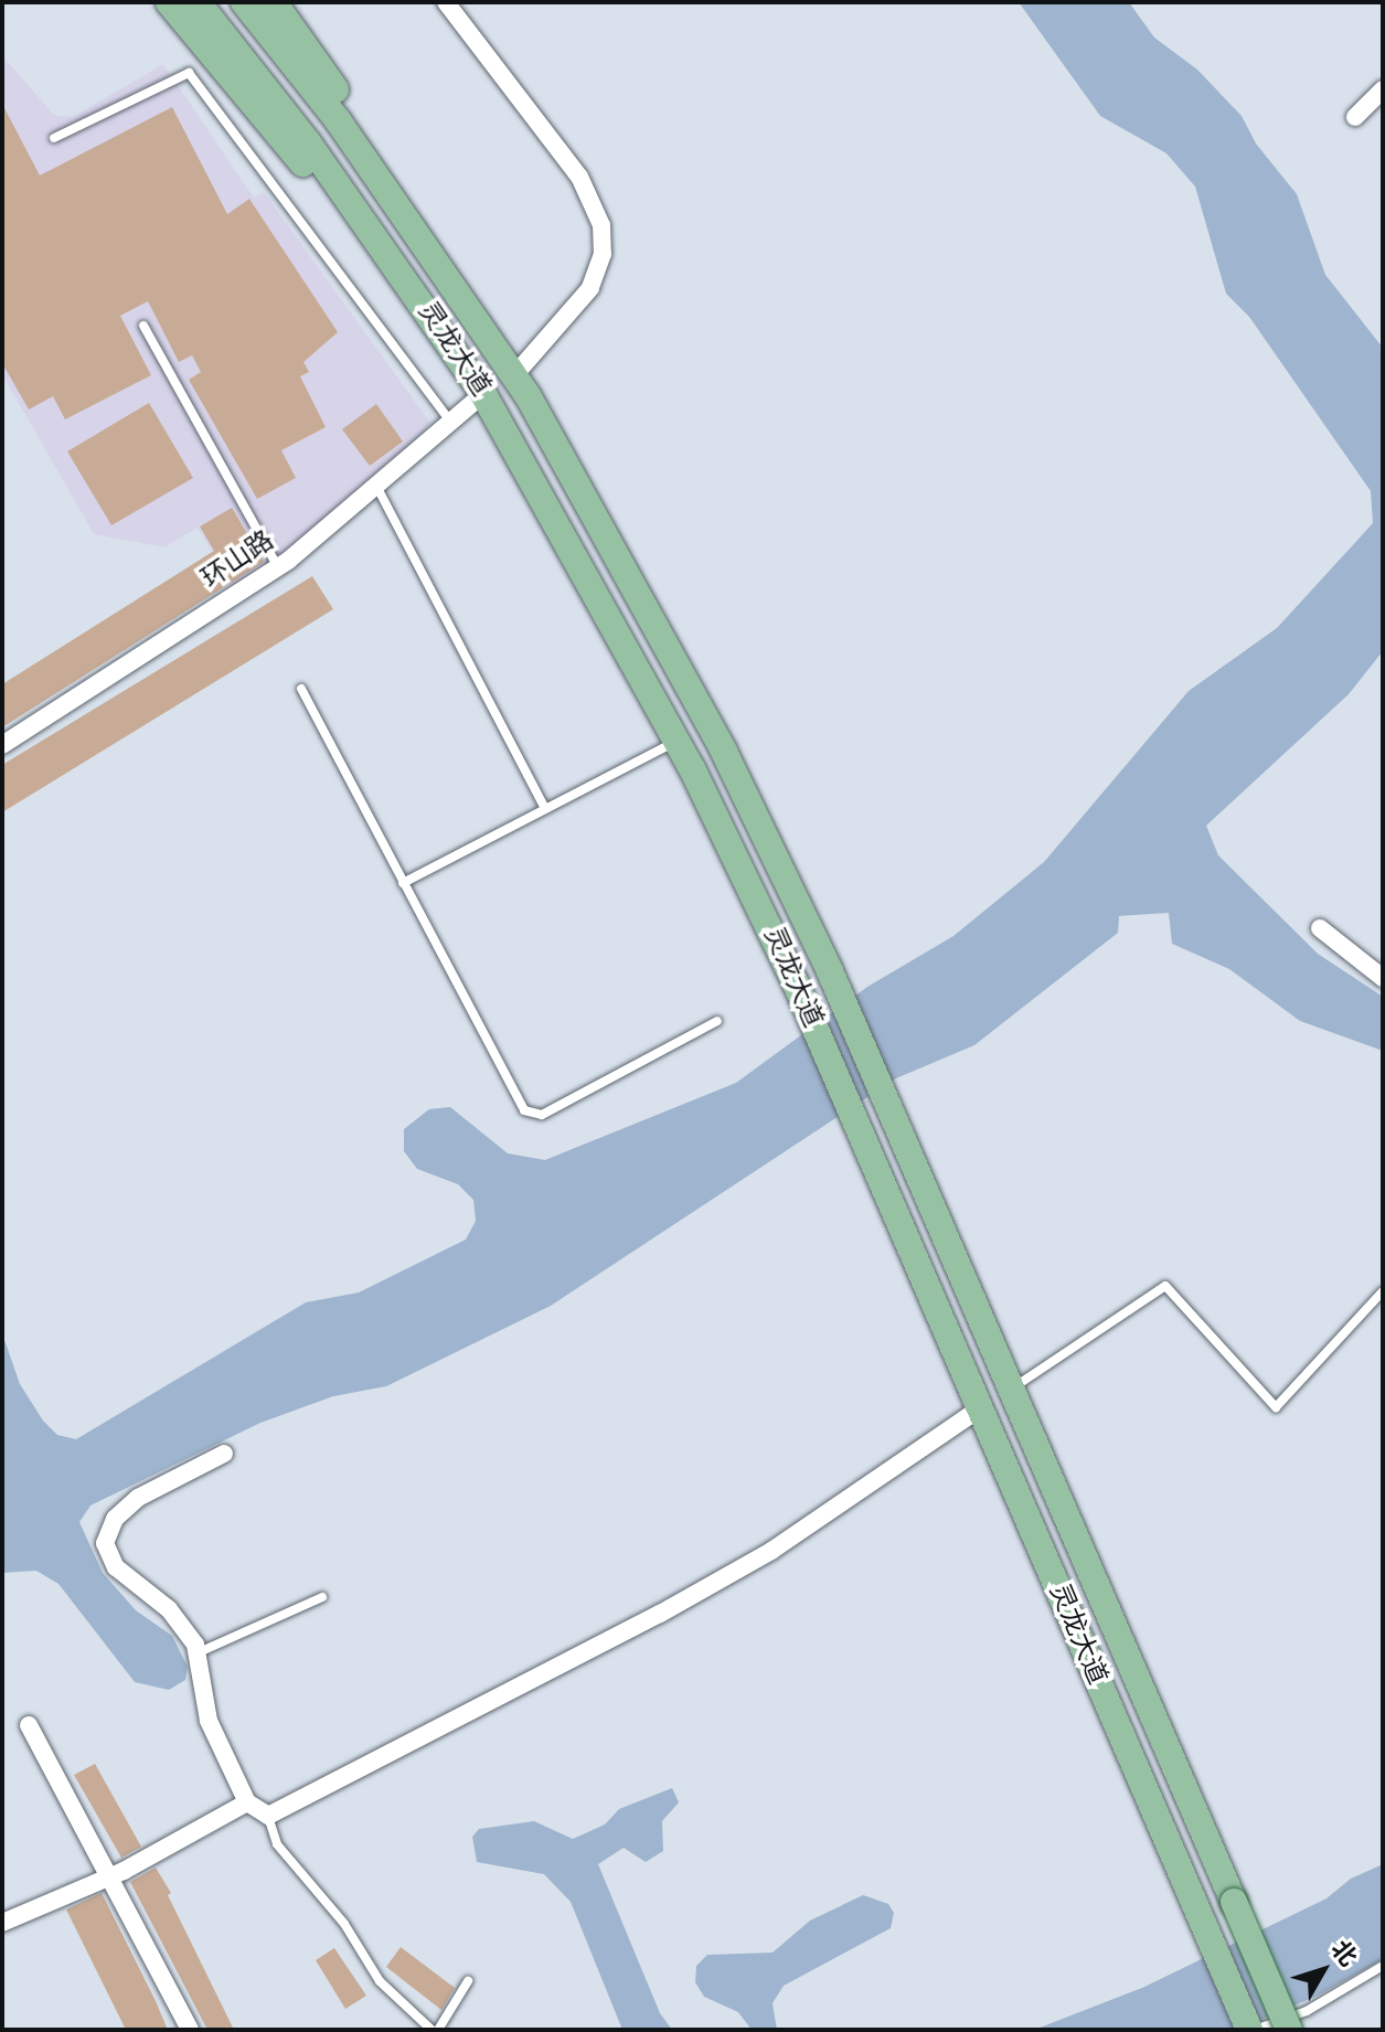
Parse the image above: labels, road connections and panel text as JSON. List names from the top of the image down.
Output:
{
  "streets": {
    "main road": ["灵龙大道"],
    "street": ["环山路"]
  },
  "crossings": [
    ["灵龙大道", "环山路"]
  ],
  "north": "top right"
}
